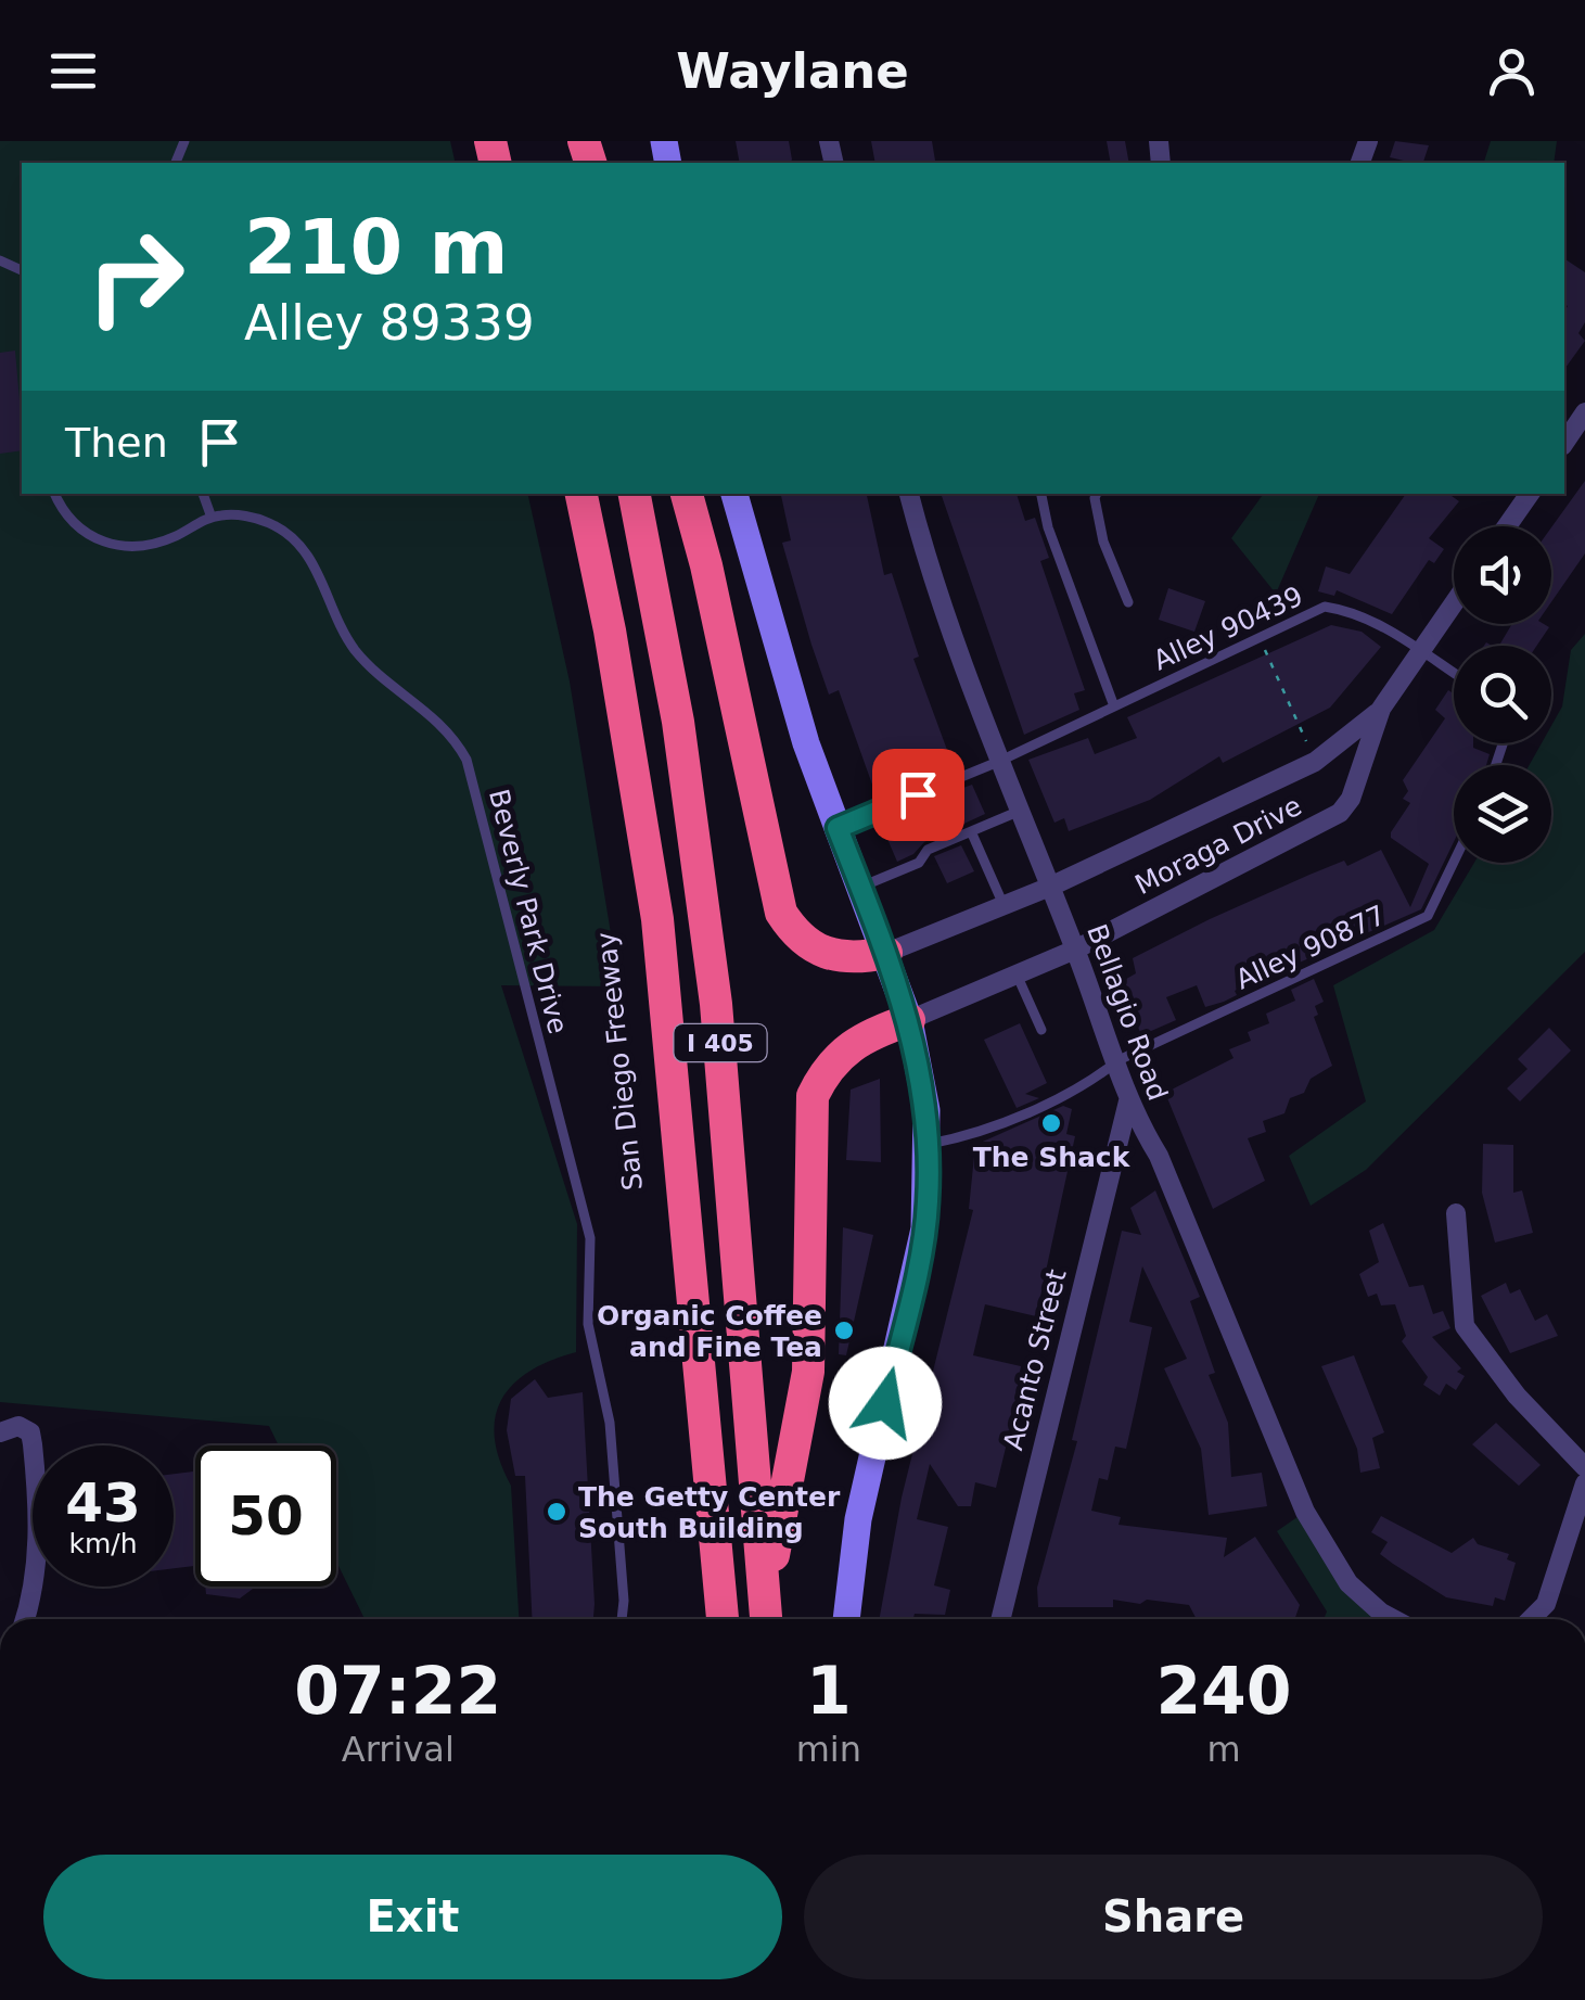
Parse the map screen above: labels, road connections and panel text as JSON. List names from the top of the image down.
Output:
{
  "streets": {
    "highway": ["I 405", "San Diego Freeway"],
    "street": ["Moraga Drive", "Bellagio Road", "Acanto Street"],
    "lane": ["Alley 90439", "Beverly Park Drive", "Alley 90877"]
  },
  "crossings": [
    ["Alley 90439", "Moraga Drive"],
    ["Alley 90439", "Bellagio Road"],
    ["Moraga Drive", "Bellagio Road"],
    ["Alley 90877", "Bellagio Road"],
    ["Bellagio Road", "Acanto Street"]
  ],
  "places": ["The Shack", "Organic Coffee and Fine Tea", "The Getty Center South Building"],
  "page": {
    "header": "Waylane",
    "turn": ["210 m", "Alley 89339"],
    "then": "Then",
    "speed": "43 km/h",
    "limit": "50",
    "eta": [
      "07:22",
      "Arrival",
      "1",
      "min",
      "240",
      "m"
    ],
    "buttons": ["Exit", "Share"]
  }
}
